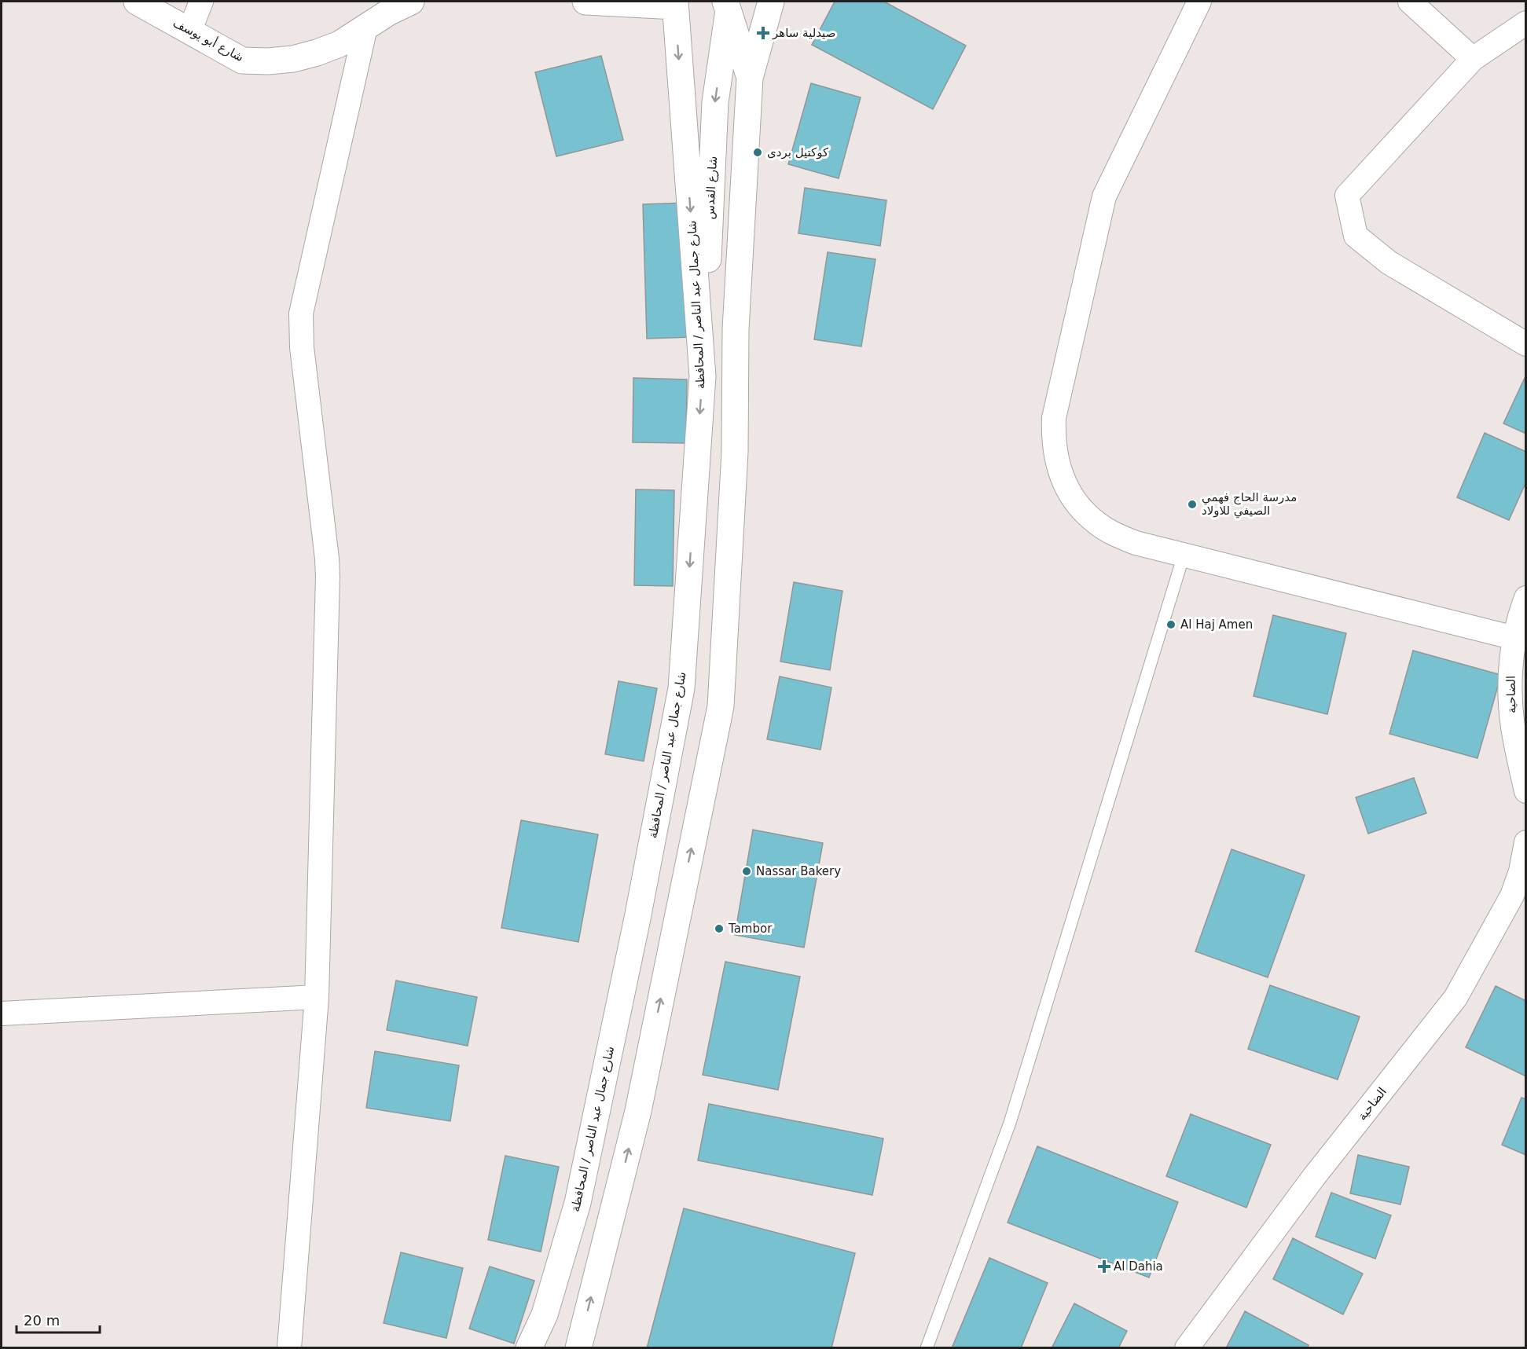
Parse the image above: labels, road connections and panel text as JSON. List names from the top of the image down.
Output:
{
  "streets": {
    "main road": ["شارع أبو يوسف", "شارع القدس", "شارع جمال عبد الناصر / المحافظة"],
    "street": ["الضاحية"]
  },
  "crossings": [
    ["شارع القدس", "شارع جمال عبد الناصر / المحافظة"]
  ],
  "places": {
    "health": ["صيدلية ساهر", "Al Dahia"],
    "other": [
      "كوكتيل بردى",
      "مدرسة الحاج فهمي الصيفي للاولاد",
      "Al Haj Amen",
      "Nassar Bakery",
      "Tambor"
    ]
  },
  "scale_bar": "20 m"
}
